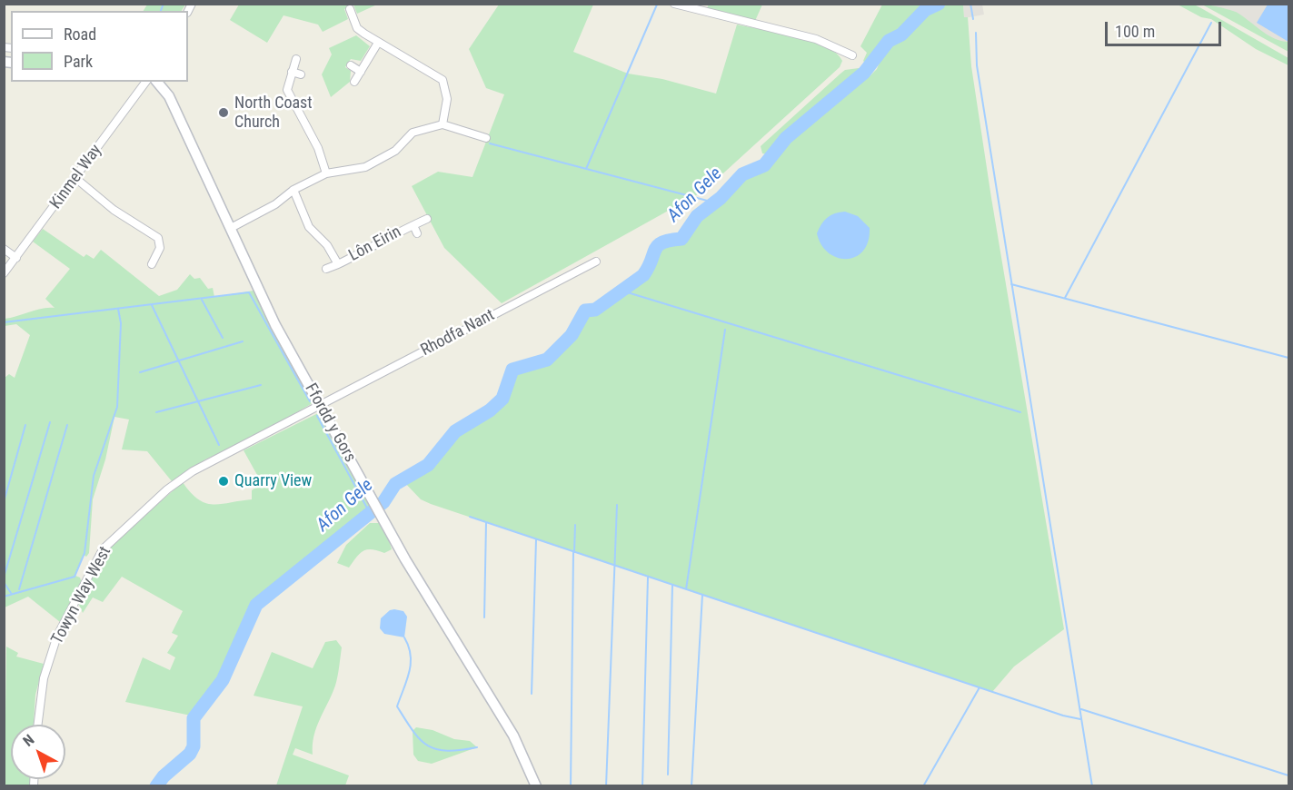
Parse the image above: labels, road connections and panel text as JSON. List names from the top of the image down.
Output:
{
  "streets": {
    "street": [
      "Kinmel Way",
      "Lôn Eirin",
      "Rhodfa Nant",
      "Ffordd y Gors",
      "Towyn Way West"
    ]
  },
  "crossings": [
    ["Rhodfa Nant", "Ffordd y Gors"],
    ["Rhodfa Nant", "Towyn Way West"],
    ["Ffordd y Gors", "Towyn Way West"]
  ],
  "water": ["Afon Gele"],
  "places": ["North Coast Church", "Quarry View"],
  "legend": ["Road", "Park"],
  "scale_bar": "100 m",
  "north": "top left"
}
